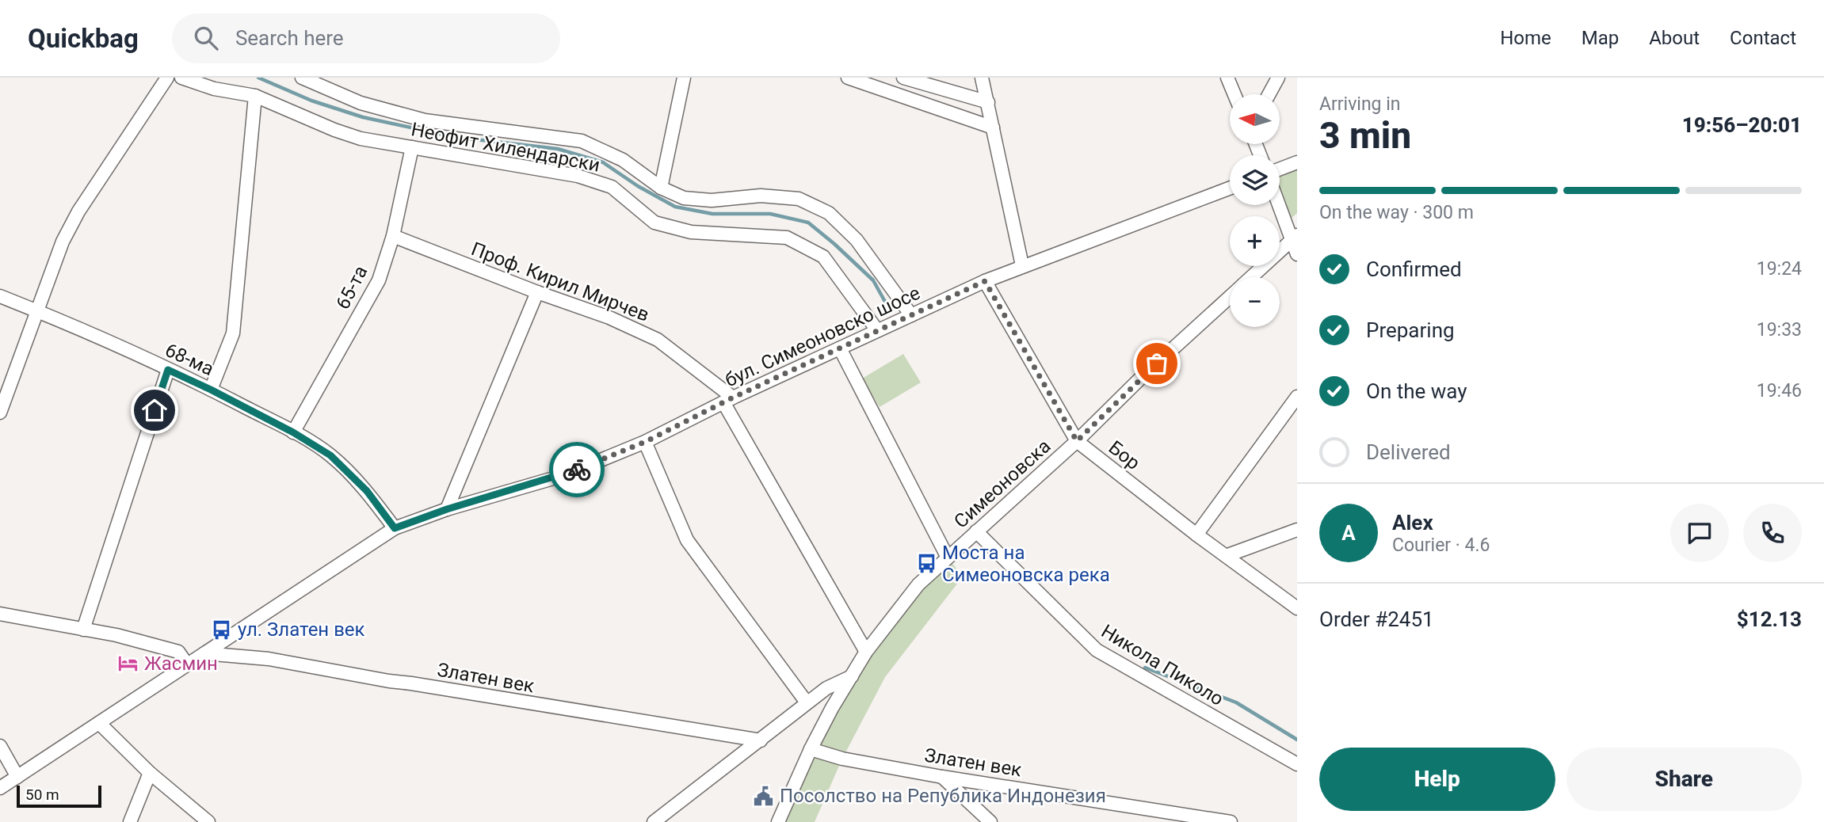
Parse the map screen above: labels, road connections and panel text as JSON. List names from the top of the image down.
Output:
{
  "streets": {
    "street": [
      "Неофит Хилендарски",
      "Проф. Кирил Мирчев",
      "65-та",
      "бул. Симеоновско шосе",
      "68-ма",
      "Бор",
      "Симеоновска",
      "Никола Пиколо",
      "Златен век"
    ]
  },
  "crossings": [
    ["Неофит Хилендарски", "65-та"],
    ["Неофит Хилендарски", "бул. Симеоновско шосе"],
    ["Проф. Кирил Мирчев", "65-та"],
    ["Проф. Кирил Мирчев", "бул. Симеоновско шосе"],
    ["65-та", "68-ма"],
    ["бул. Симеоновско шосе", "68-ма"],
    ["бул. Симеоновско шосе", "Бор"],
    ["бул. Симеоновско шосе", "Златен век"],
    ["Бор", "Симеоновска"],
    ["Симеоновска", "Никола Пиколо"],
    ["Симеоновска", "Златен век"]
  ],
  "places": {
    "bus stop": ["Моста на Симеоновска река", "ул. Златен век"],
    "hotel": ["Жасмин"],
    "public building": ["Посолство на Република Индонезия"]
  },
  "scale_bar": "50 m",
  "north": "left",
  "page": {
    "header": "Quickbag",
    "search": "Search here",
    "nav": [
      "Home",
      "Map",
      "About",
      "Contact"
    ],
    "heading": ["3 min", "Arriving in", "19:56–20:01"],
    "panel": [
      "Alex",
      "Courier · 4.6",
      "Order #2451",
      "$12.13"
    ],
    "map_buttons": ["+", "−"],
    "bar": "On the way · 300 m",
    "list": [
      ["Confirmed", "19:24"],
      ["Preparing", "19:33"],
      ["On the way", "19:46"],
      "Delivered"
    ],
    "round": "A",
    "buttons": ["Help", "Share"],
    "scale": "50 m"
  }
}
